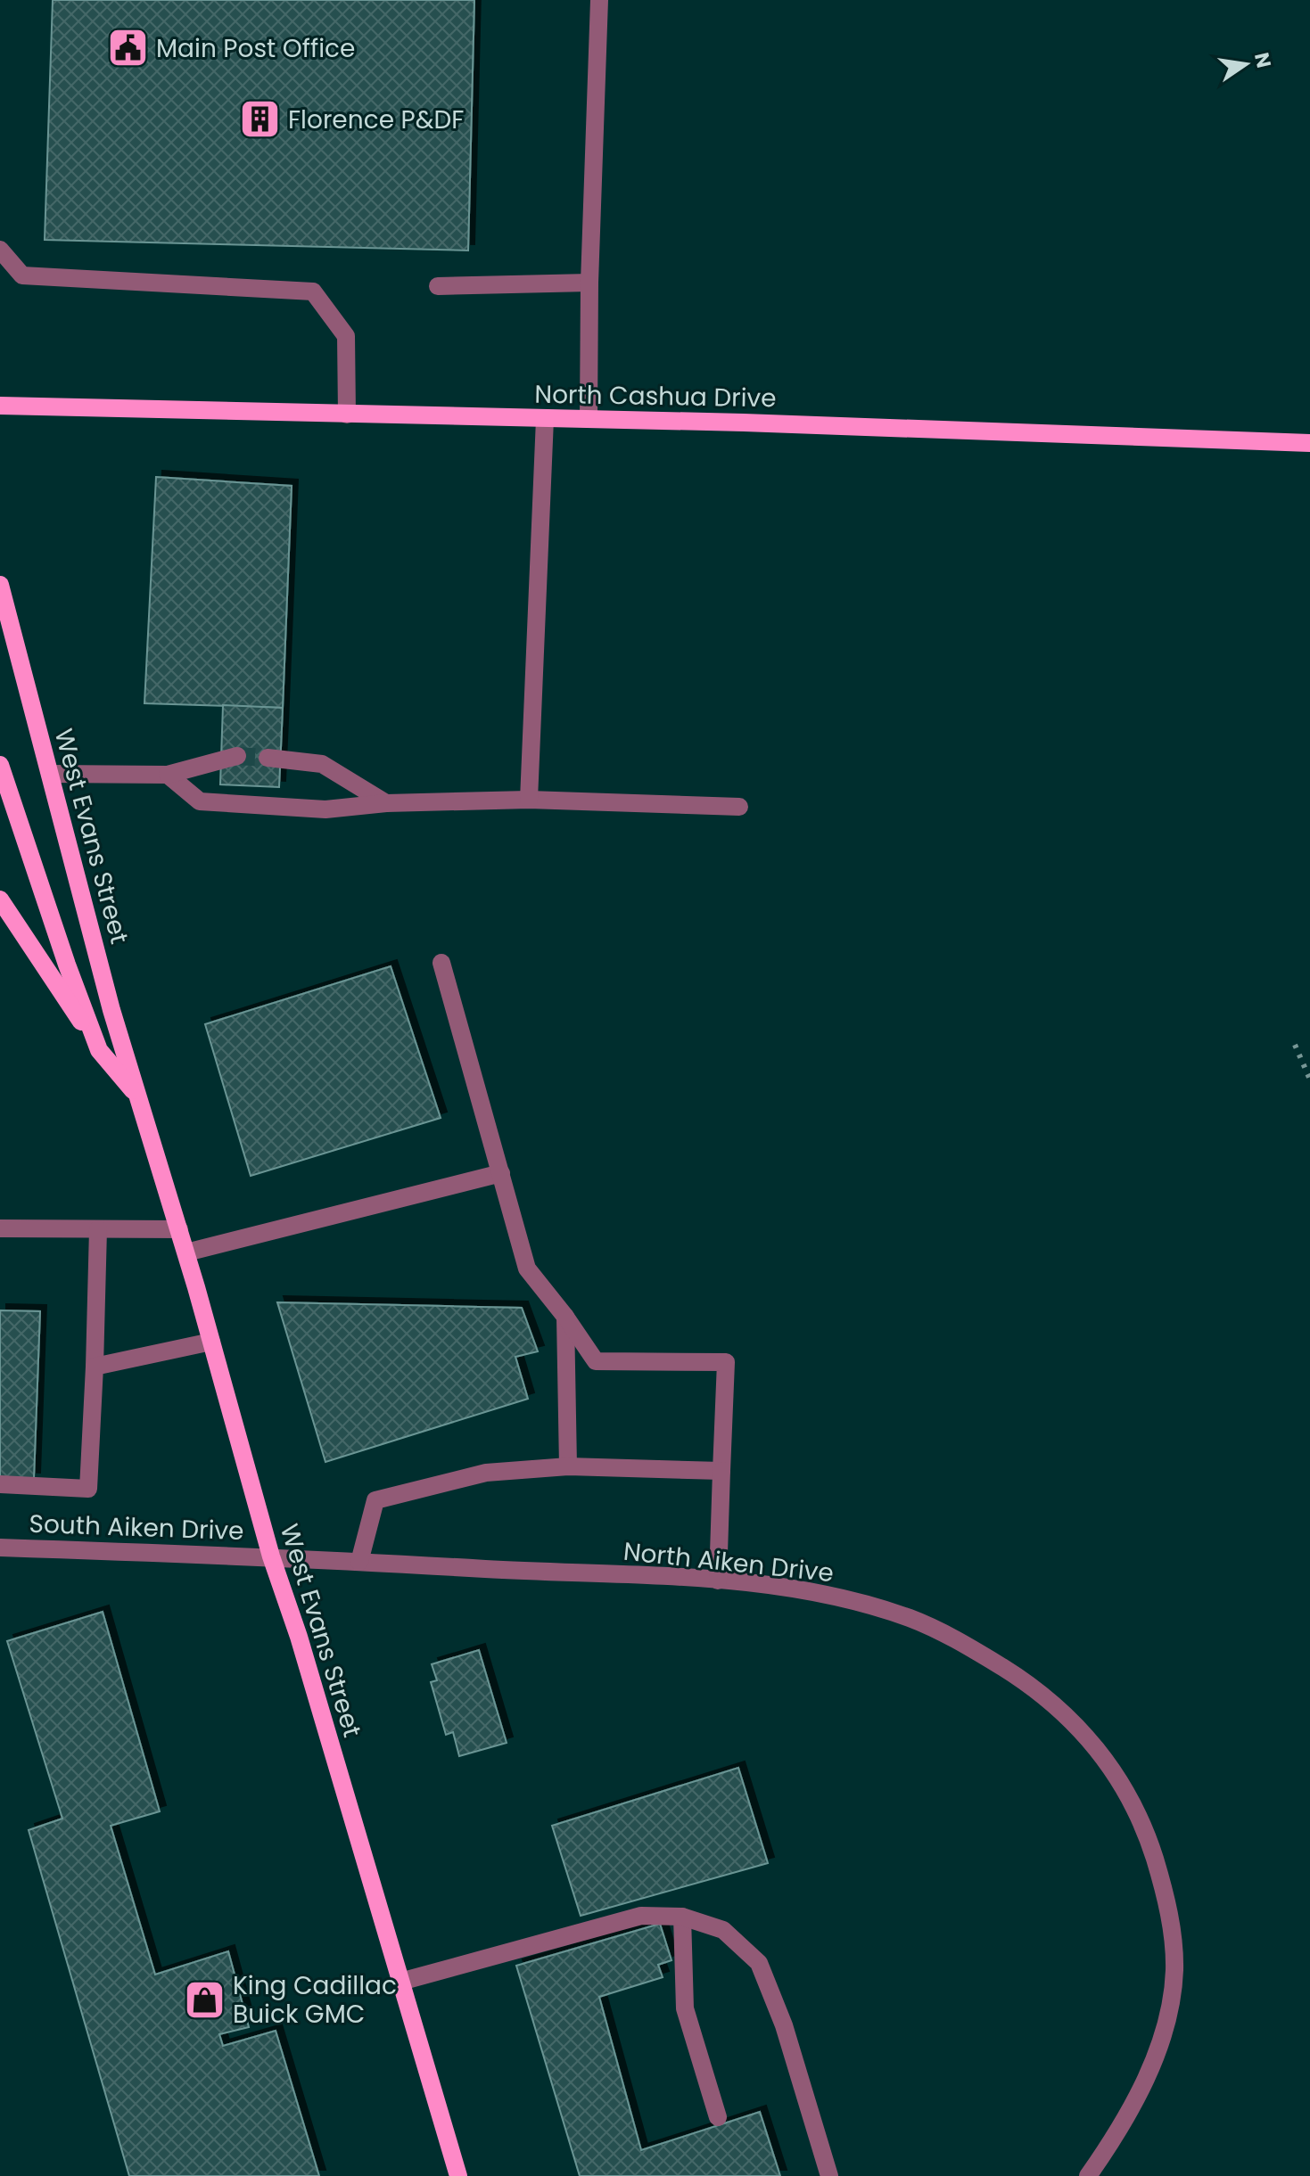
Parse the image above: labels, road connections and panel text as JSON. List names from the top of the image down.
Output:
{
  "streets": {
    "main road": ["North Cashua Drive", "West Evans Street"],
    "street": ["South Aiken Drive", "North Aiken Drive"]
  },
  "crossings": [
    ["West Evans Street", "South Aiken Drive"],
    ["West Evans Street", "North Aiken Drive"],
    ["South Aiken Drive", "North Aiken Drive"]
  ],
  "places": {
    "public building": ["Main Post Office"],
    "building": ["Florence P&DF"],
    "shop": ["King Cadillac Buick GMC"]
  },
  "north": "right"
}
